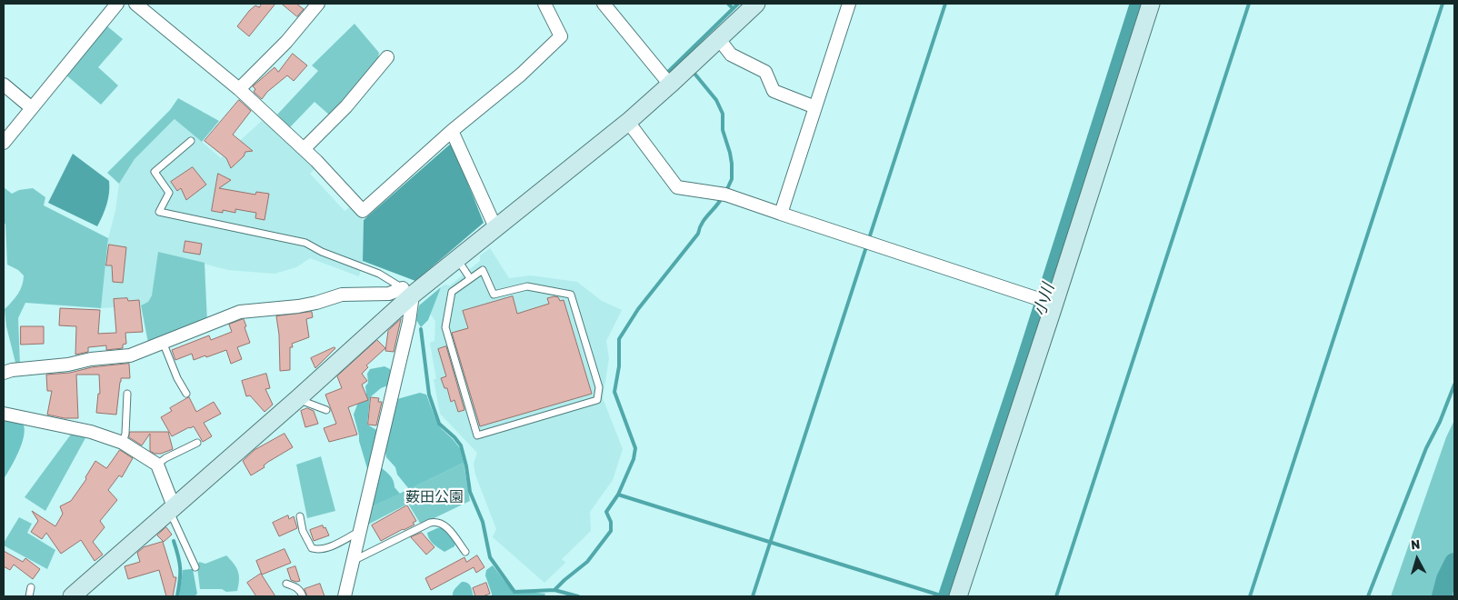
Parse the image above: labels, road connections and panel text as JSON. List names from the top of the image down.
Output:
{
  "water": ["小川"],
  "parks": ["薮田公園"],
  "north": "top"
}
